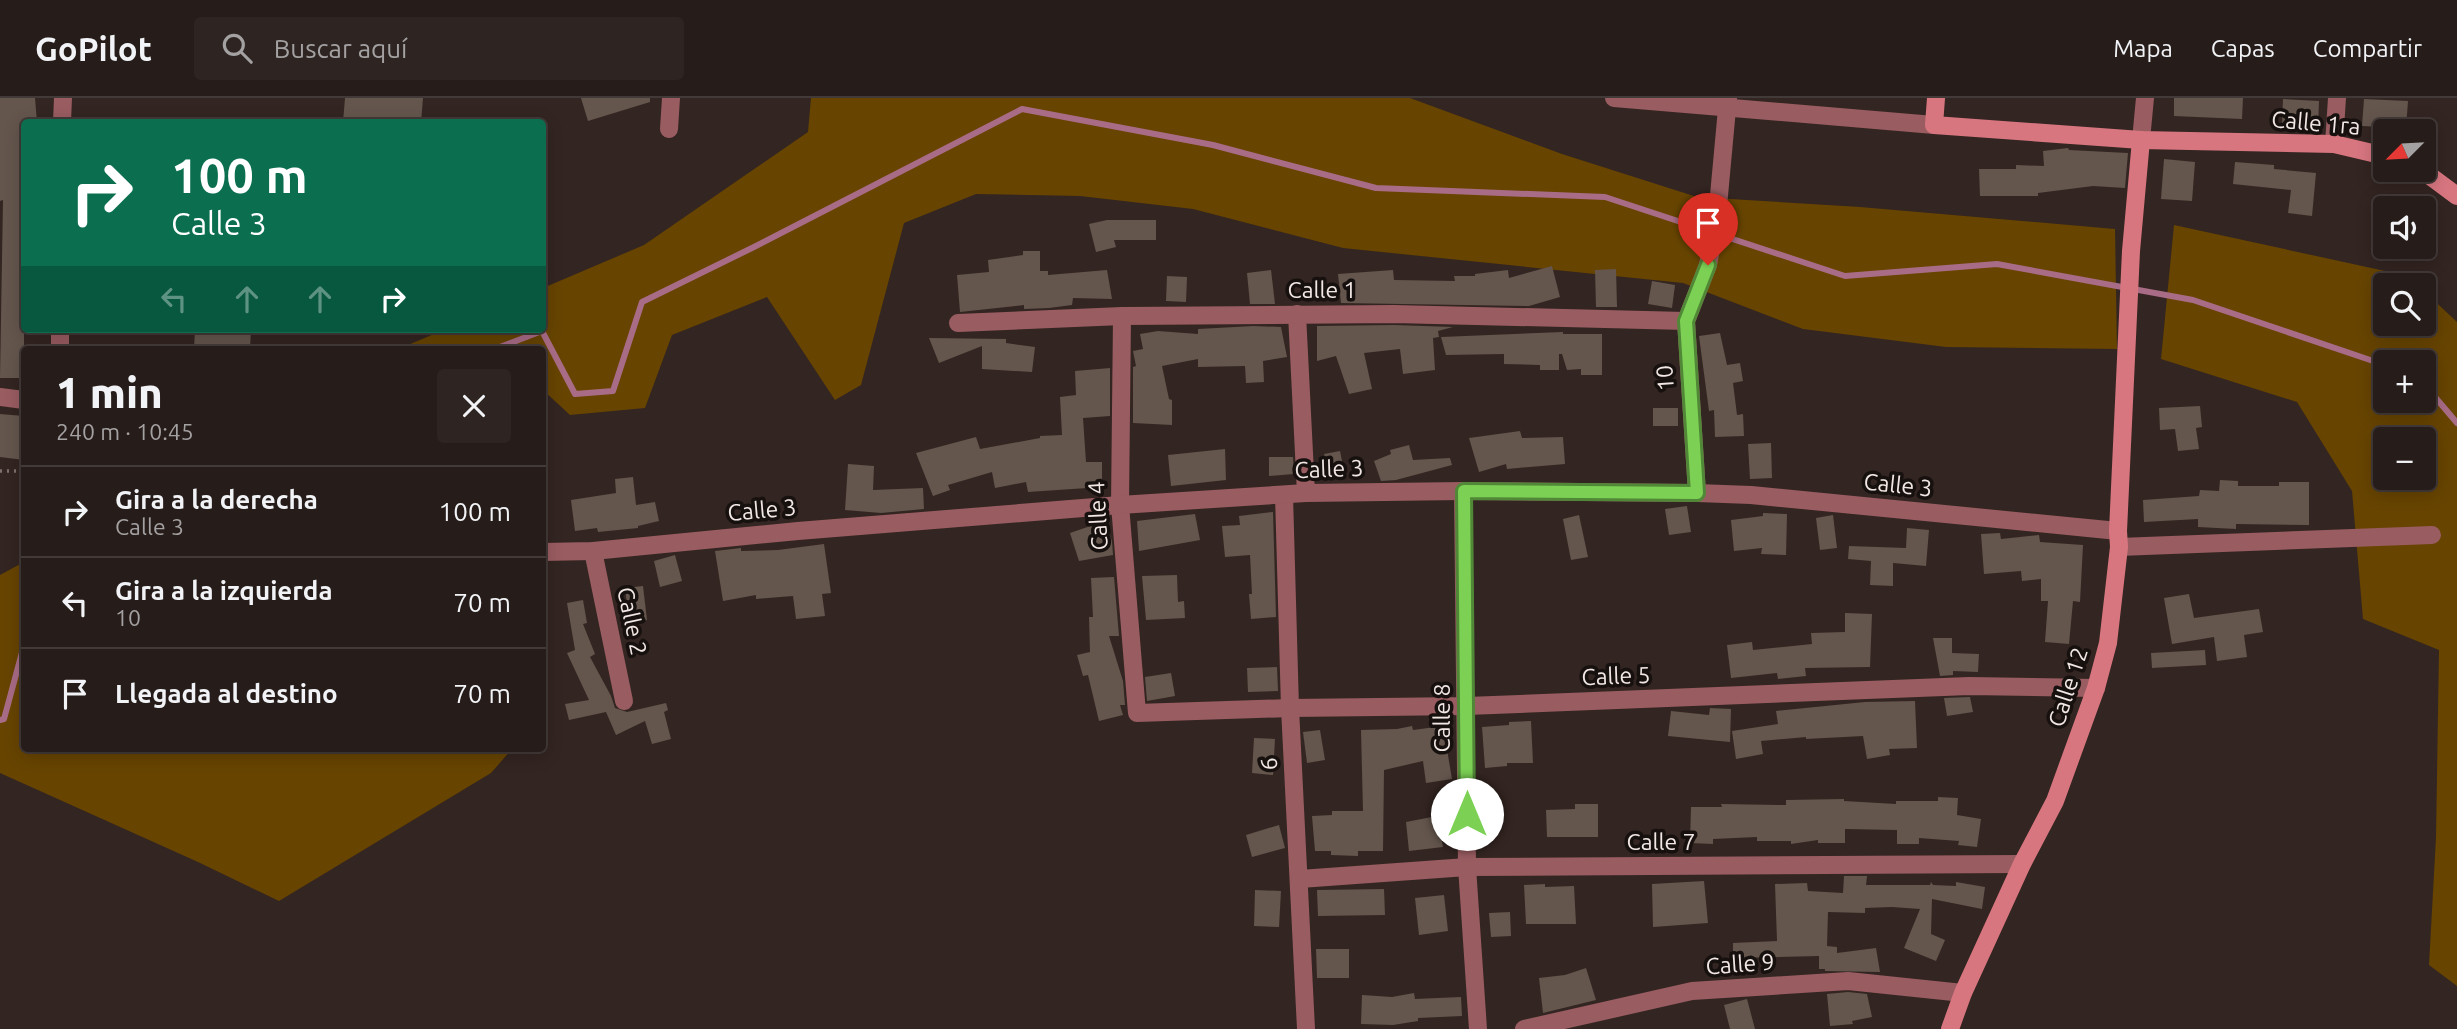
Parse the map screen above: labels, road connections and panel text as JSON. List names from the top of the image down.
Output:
{
  "streets": {
    "street": [
      "Calle 1ra",
      "Calle 1",
      "10",
      "Calle 3",
      "Calle 4",
      "Calle 2",
      "Calle 5",
      "Calle 12",
      "Calle 8",
      "6",
      "Calle 7",
      "Calle 9"
    ]
  },
  "crossings": [
    ["Calle 1ra", "10"],
    ["Calle 1ra", "Calle 12"],
    ["Calle 1", "10"],
    ["Calle 1", "Calle 4"],
    ["10", "Calle 3"],
    ["Calle 3", "Calle 4"],
    ["Calle 3", "Calle 2"],
    ["Calle 3", "Calle 12"],
    ["Calle 3", "Calle 8"],
    ["Calle 3", "6"],
    ["Calle 4", "Calle 5"],
    ["Calle 5", "Calle 12"],
    ["Calle 5", "Calle 8"],
    ["Calle 5", "6"],
    ["Calle 12", "Calle 7"],
    ["Calle 12", "Calle 9"],
    ["Calle 8", "Calle 7"],
    ["6", "Calle 7"]
  ],
  "north": "bottom left",
  "page": {
    "header": "GoPilot",
    "search": "Buscar aquí",
    "nav": ["Mapa", "Capas", "Compartir"],
    "map_buttons": ["+", "−"],
    "turn": ["100 m", "Calle 3"],
    "heading": ["1 min", "240 m · 10:45"],
    "list": [
      {
        "name": "Gira a la derecha",
        "note": "Calle 3",
        "value": "100 m"
      },
      {
        "name": "Gira a la izquierda",
        "note": "10",
        "value": "70 m"
      },
      {
        "name": "Llegada al destino",
        "value": "70 m"
      }
    ]
  }
}
